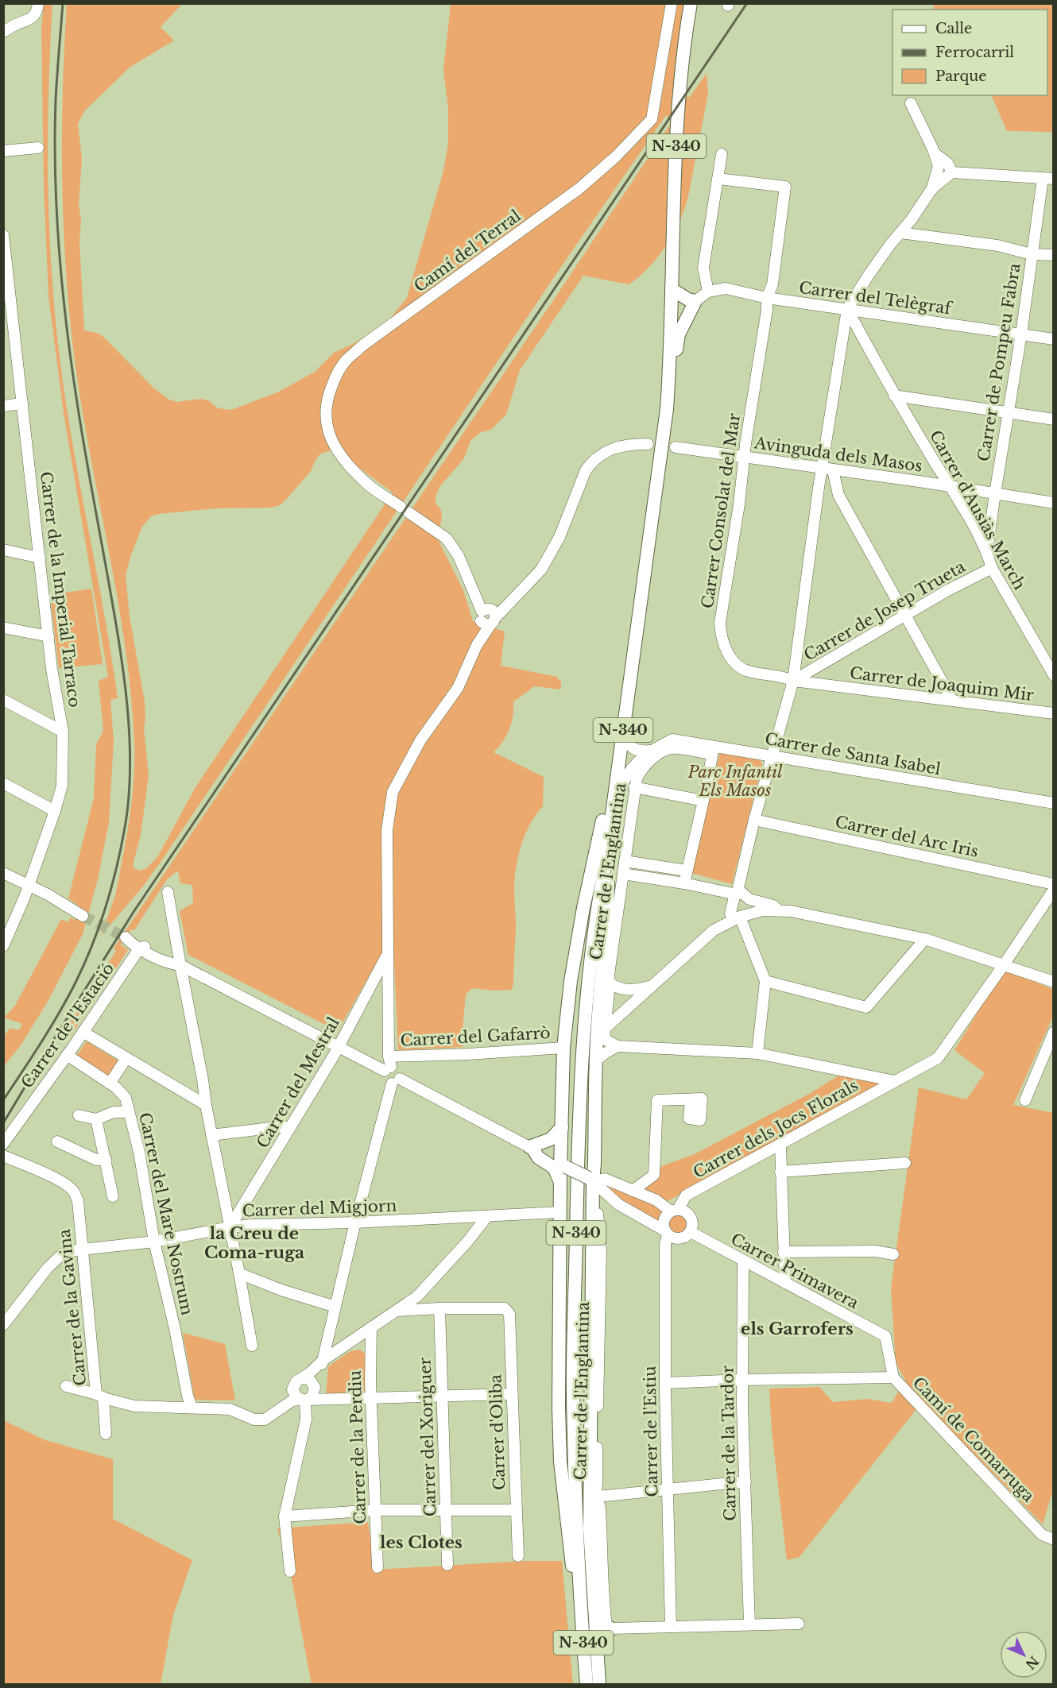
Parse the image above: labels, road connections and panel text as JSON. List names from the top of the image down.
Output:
{
  "streets": {
    "main road": ["N-340"],
    "street": [
      "Camí del Terral",
      "Carrer del Telègraf",
      "Carrer de Pompeu Fabra",
      "Avinguda dels Masos",
      "Carrer d'Ausiàs March",
      "Carrer Consolat del Mar",
      "Carrer de la Imperial Tarraco",
      "Carrer de Josep Trueta",
      "Carrer de Joaquim Mir",
      "Carrer de Santa Isabel",
      "Carrer del Arc Iris",
      "Carrer de l'Englantina",
      "Carrer de l'Estació",
      "Carrer del Gafarrò",
      "Carrer del Mestral",
      "Carrer dels Jocs Florals",
      "Carrer del Migjorn",
      "Carrer del Mare Nostrum",
      "Carrer Primavera",
      "Carrer de la Gavina",
      "Carrer de l'Estiu",
      "Carrer d'Oliba",
      "Carrer del Xoriguer",
      "Camí de Comarruga",
      "Carrer de la Tardor",
      "Carrer de la Perdiu"
    ]
  },
  "crossings": [
    ["N-340", "Carrer de Santa Isabel"],
    ["Carrer del Telègraf", "Carrer de Pompeu Fabra"],
    ["Carrer del Telègraf", "Carrer d'Ausiàs March"],
    ["Carrer del Telègraf", "Carrer Consolat del Mar"],
    ["Carrer de Pompeu Fabra", "Avinguda dels Masos"],
    ["Carrer de Pompeu Fabra", "Carrer d'Ausiàs March"],
    ["Avinguda dels Masos", "Carrer d'Ausiàs March"],
    ["Avinguda dels Masos", "Carrer Consolat del Mar"],
    ["Carrer d'Ausiàs March", "Carrer de Josep Trueta"],
    ["Carrer Consolat del Mar", "Carrer de Josep Trueta"],
    ["Carrer Consolat del Mar", "Carrer de Joaquim Mir"],
    ["Carrer de Josep Trueta", "Carrer de Joaquim Mir"],
    ["Carrer de Santa Isabel", "Carrer de l'Englantina"],
    ["Carrer de l'Estació", "Carrer del Mare Nostrum"],
    ["Carrer del Mestral", "Carrer del Migjorn"],
    ["Carrer dels Jocs Florals", "Carrer Primavera"],
    ["Carrer dels Jocs Florals", "Carrer de l'Estiu"],
    ["Carrer del Migjorn", "Carrer del Mare Nostrum"],
    ["Carrer del Migjorn", "Carrer de la Gavina"],
    ["Carrer Primavera", "Carrer de l'Estiu"],
    ["Carrer Primavera", "Camí de Comarruga"],
    ["Carrer Primavera", "Carrer de la Tardor"],
    ["Carrer d'Oliba", "Carrer del Xoriguer"]
  ],
  "districts": ["la Creu de Coma-ruga", "els Garrofers", "les Clotes"],
  "parks": ["Parc Infantil Els Masos"],
  "legend": ["Calle", "Ferrocarril", "Parque"],
  "north": "bottom right"
}
